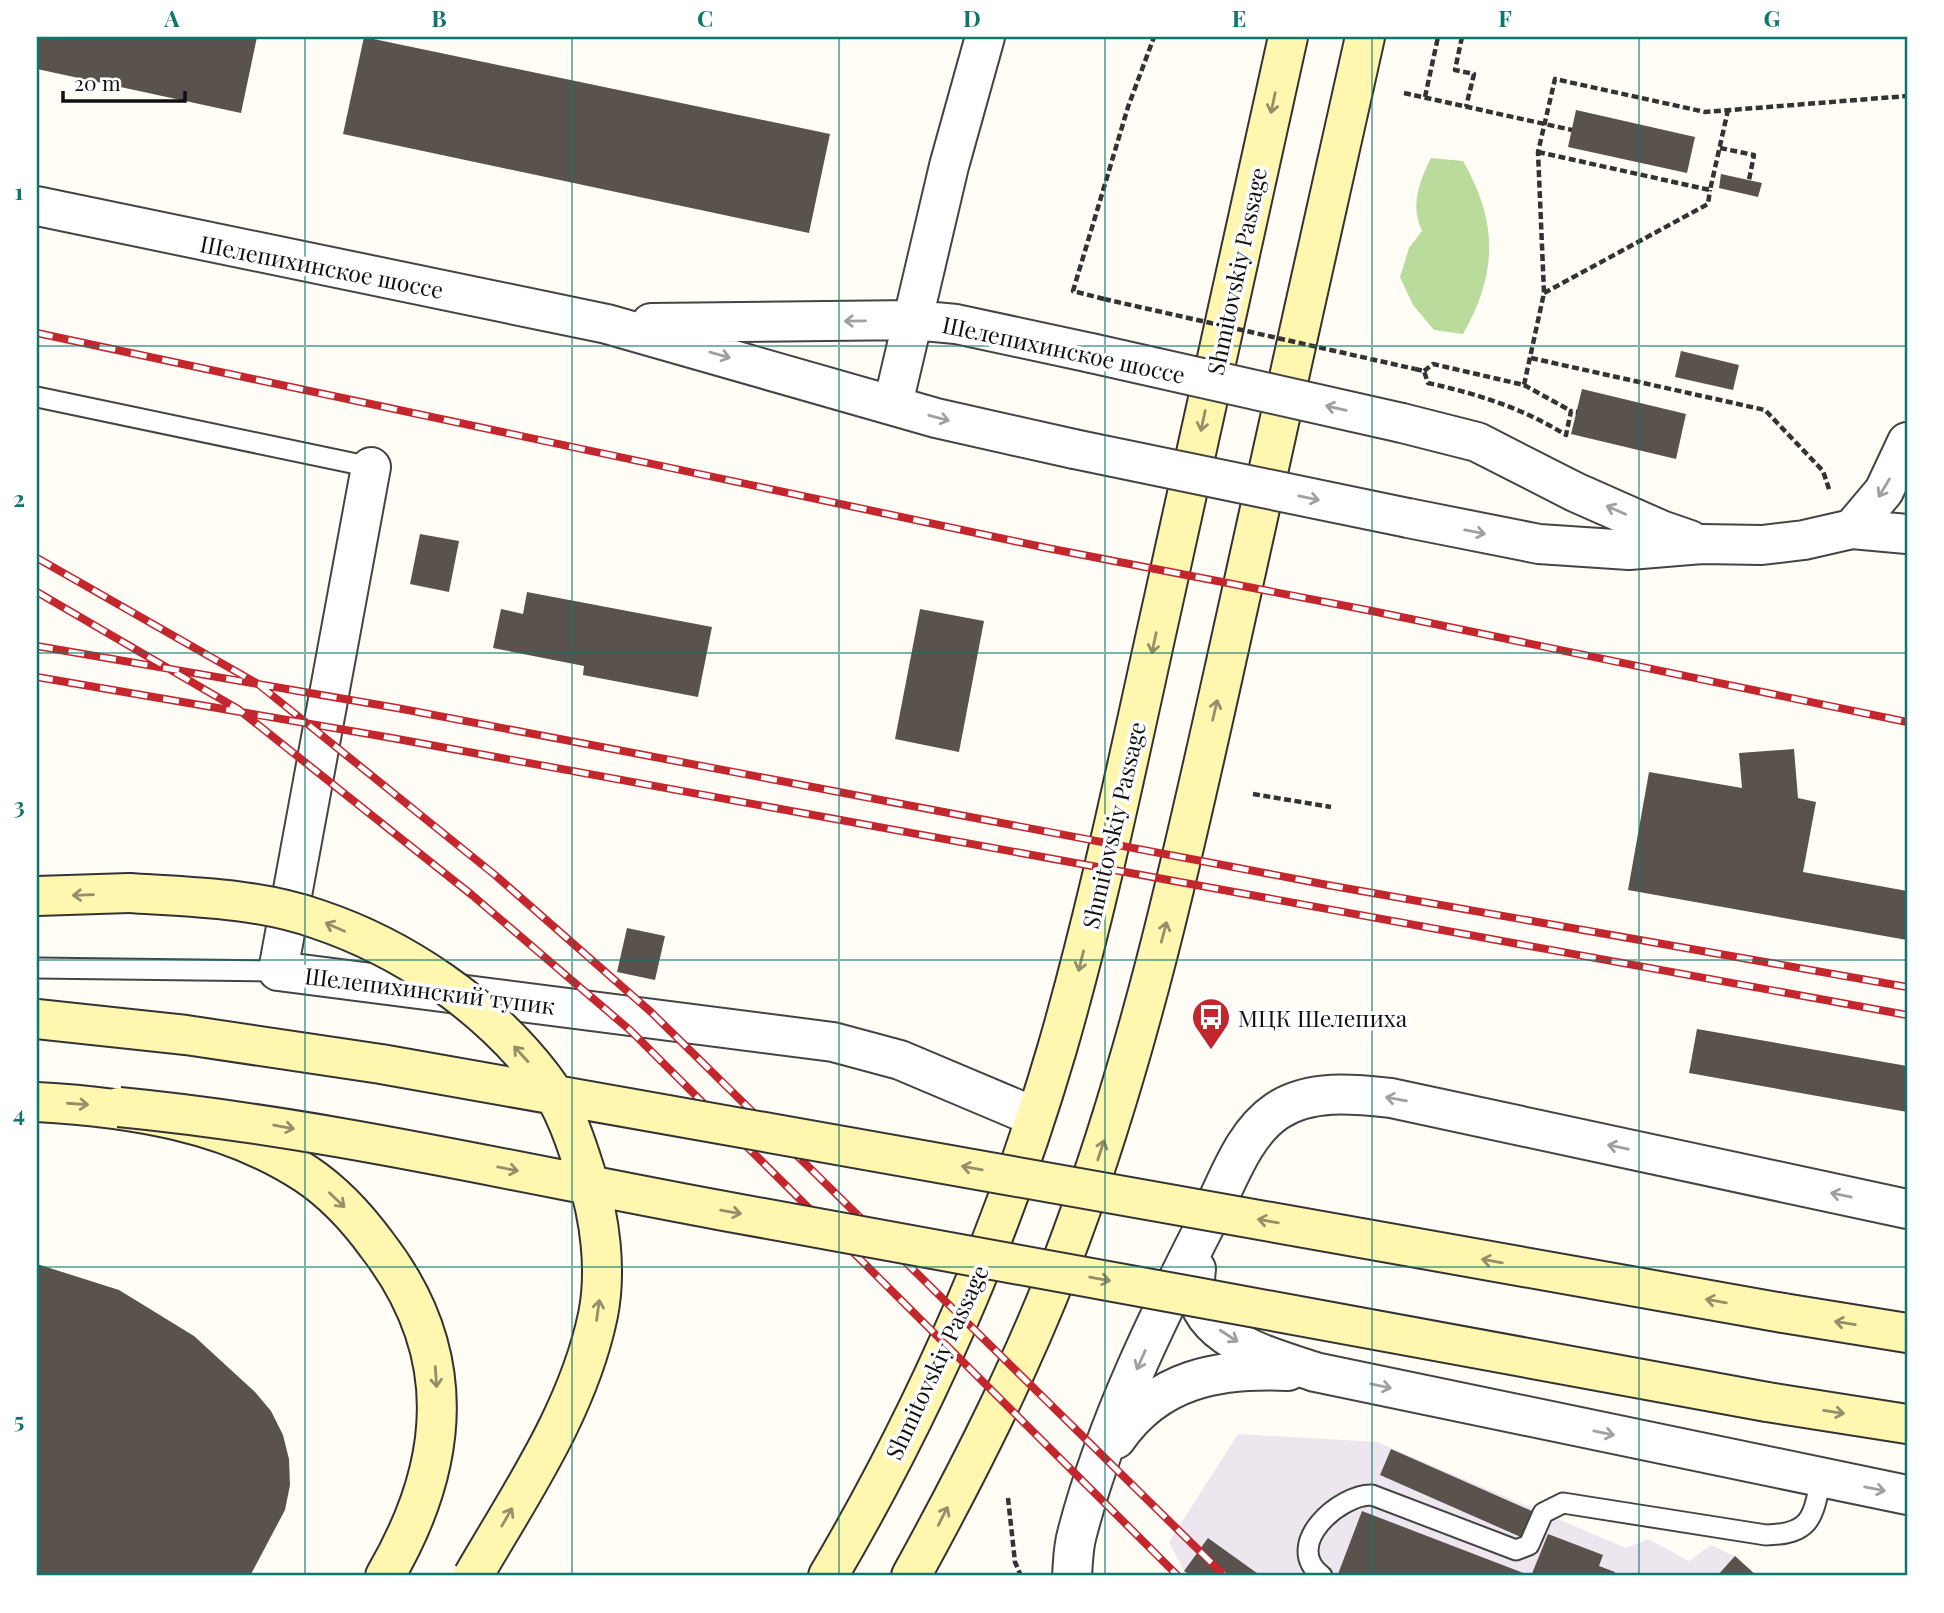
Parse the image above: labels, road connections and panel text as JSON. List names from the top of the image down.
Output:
{
  "streets": {
    "main road": ["Shmitovskiy Passage"],
    "street": ["Шелепихинское шоссе", "Шелепихинский тупик"]
  },
  "crossings": [
    ["Shmitovskiy Passage", "Шелепихинский тупик"]
  ],
  "places": {
    "bus stop": ["МЦК Шелепиха"]
  },
  "scale_bar": "20 m",
  "grid": {
    "columns": [
      "A",
      "B",
      "C",
      "D",
      "E",
      "F",
      "G"
    ],
    "rows": [
      "1",
      "2",
      "3",
      "4",
      "5"
    ]
  }
}
